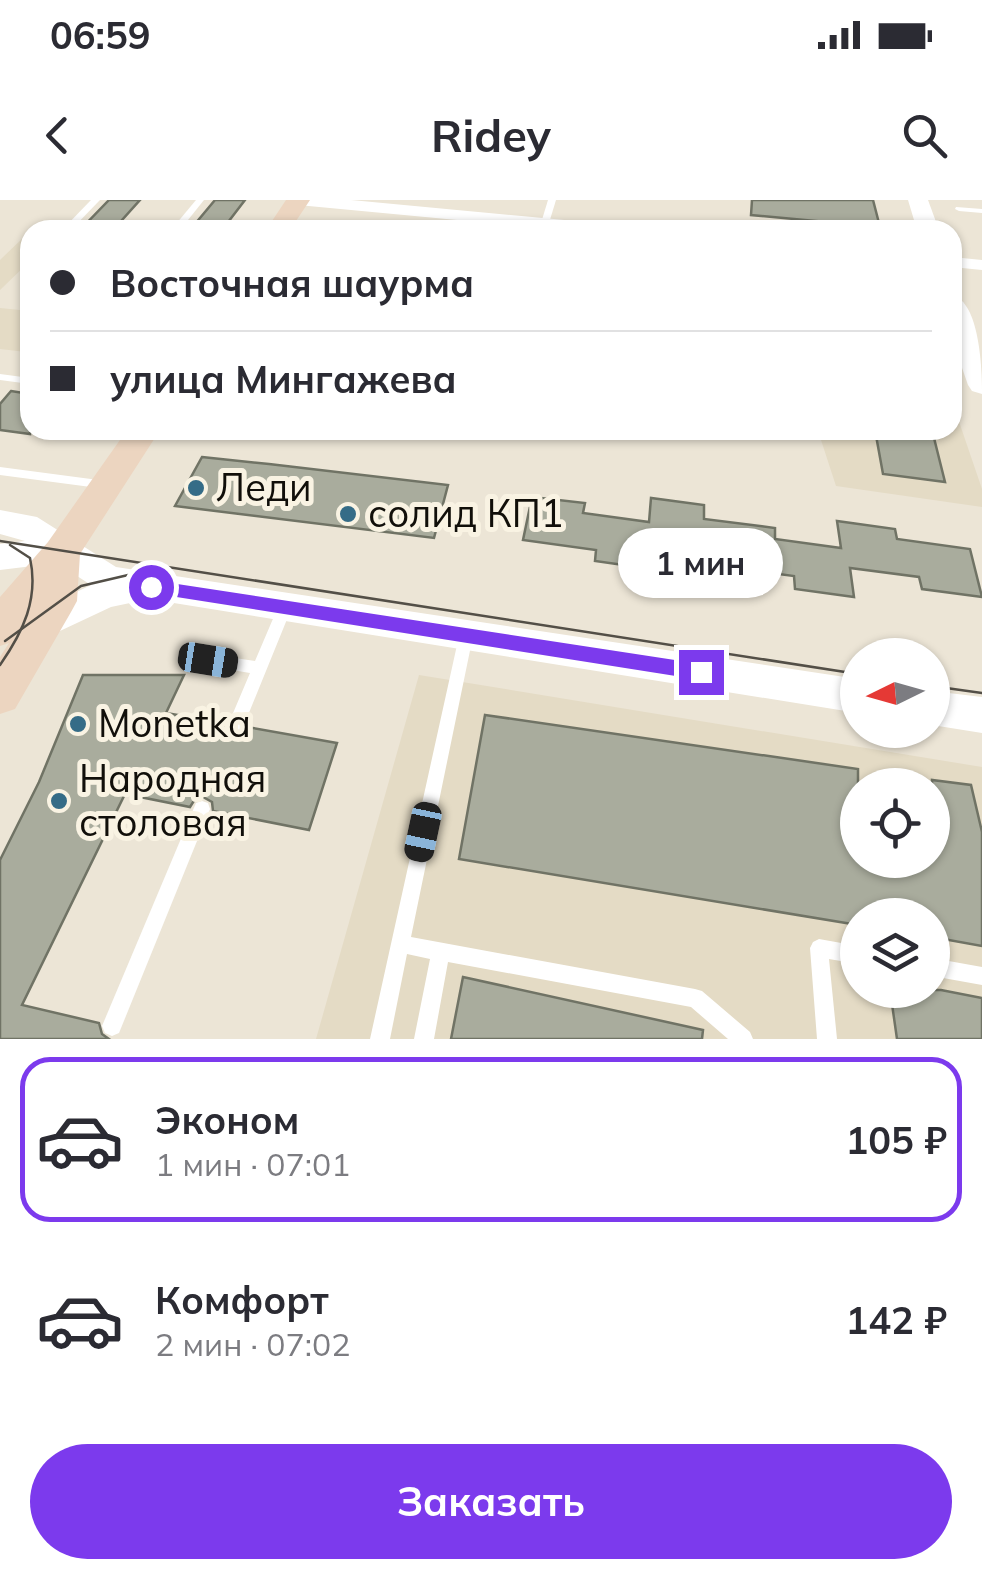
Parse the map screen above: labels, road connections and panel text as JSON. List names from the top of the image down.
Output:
{
  "places": [
    "Леди",
    "солид КП1",
    "Monetka",
    "Народная столовая"
  ],
  "north": "left",
  "page": {
    "status": "06:59",
    "header": "Ridey",
    "banner": ["Восточная шаурма", "улица Мингажева"],
    "bubble": "1 мин",
    "list": [
      {
        "name": "Эконом",
        "note": "1 мин · 07:01",
        "value": "105 ₽"
      },
      {
        "name": "Комфорт",
        "note": "2 мин · 07:02",
        "value": "142 ₽"
      }
    ],
    "buttons": "Заказать"
  }
}
